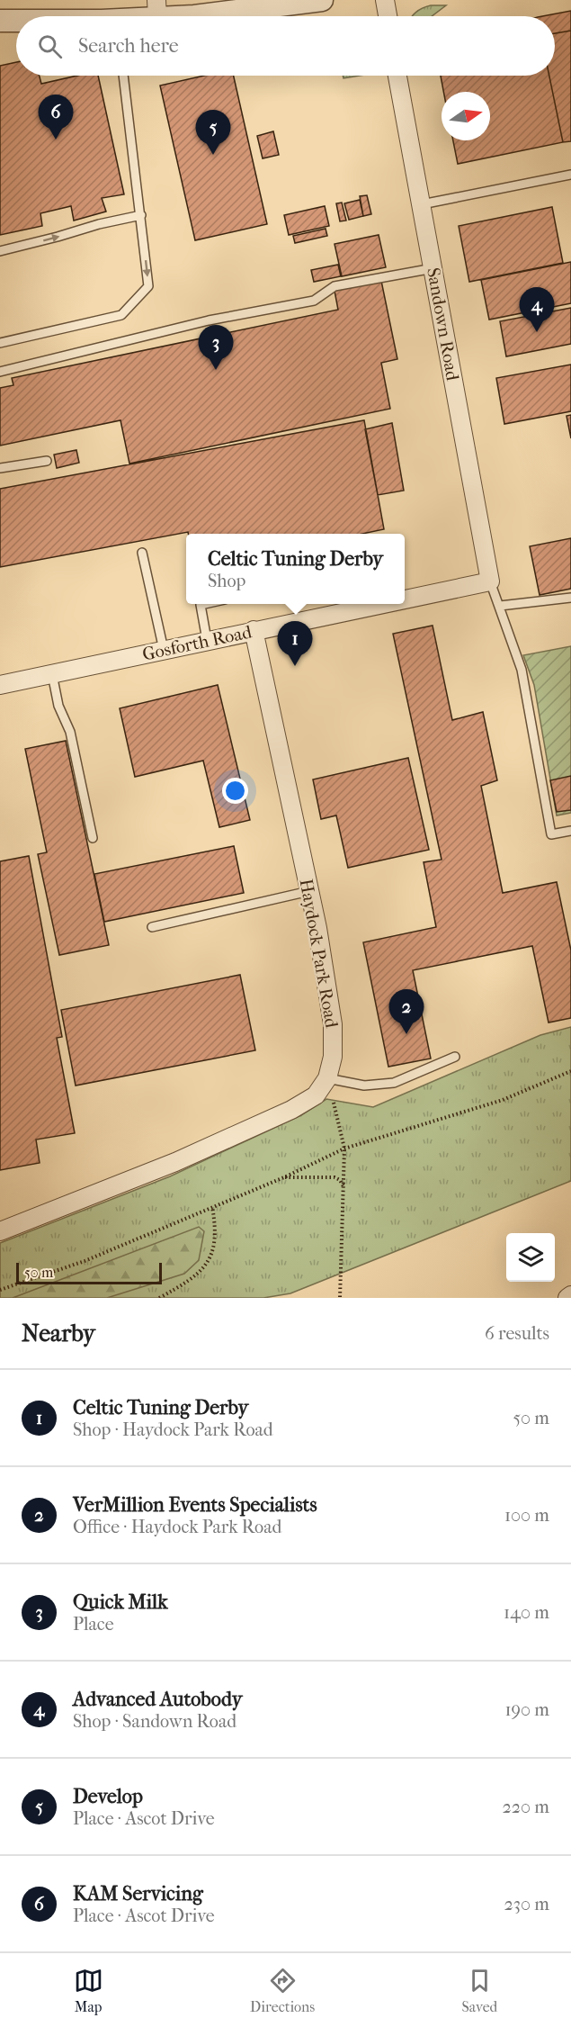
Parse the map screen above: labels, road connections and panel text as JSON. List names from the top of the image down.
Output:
{
  "streets": {
    "street": ["Sandown Road", "Gosforth Road", "Haydock Park Road"]
  },
  "crossings": [
    ["Sandown Road", "Gosforth Road"],
    ["Gosforth Road", "Haydock Park Road"]
  ],
  "scale_bar": "50 m",
  "north": "right",
  "page": {
    "search": "Search here",
    "pins": [
      "6",
      "5",
      "4",
      "3",
      "1",
      "2"
    ],
    "popup": ["Celtic Tuning Derby", "Shop"],
    "scale": "50 m",
    "heading": ["Nearby", "6 results"],
    "list": [
      {
        "mark": "1",
        "name": "Celtic Tuning Derby",
        "note": "Shop · Haydock Park Road",
        "value": "50 m"
      },
      {
        "mark": "2",
        "name": "VerMillion Events Specialists",
        "note": "Office · Haydock Park Road",
        "value": "100 m"
      },
      {
        "mark": "3",
        "name": "Quick Milk",
        "note": "Place",
        "value": "140 m"
      },
      {
        "mark": "4",
        "name": "Advanced Autobody",
        "note": "Shop · Sandown Road",
        "value": "190 m"
      },
      {
        "mark": "5",
        "name": "Develop",
        "note": "Place · Ascot Drive",
        "value": "220 m"
      },
      {
        "mark": "6",
        "name": "KAM Servicing",
        "note": "Place · Ascot Drive",
        "value": "230 m"
      }
    ],
    "nav": ["Map", "Directions", "Saved"]
  }
}
